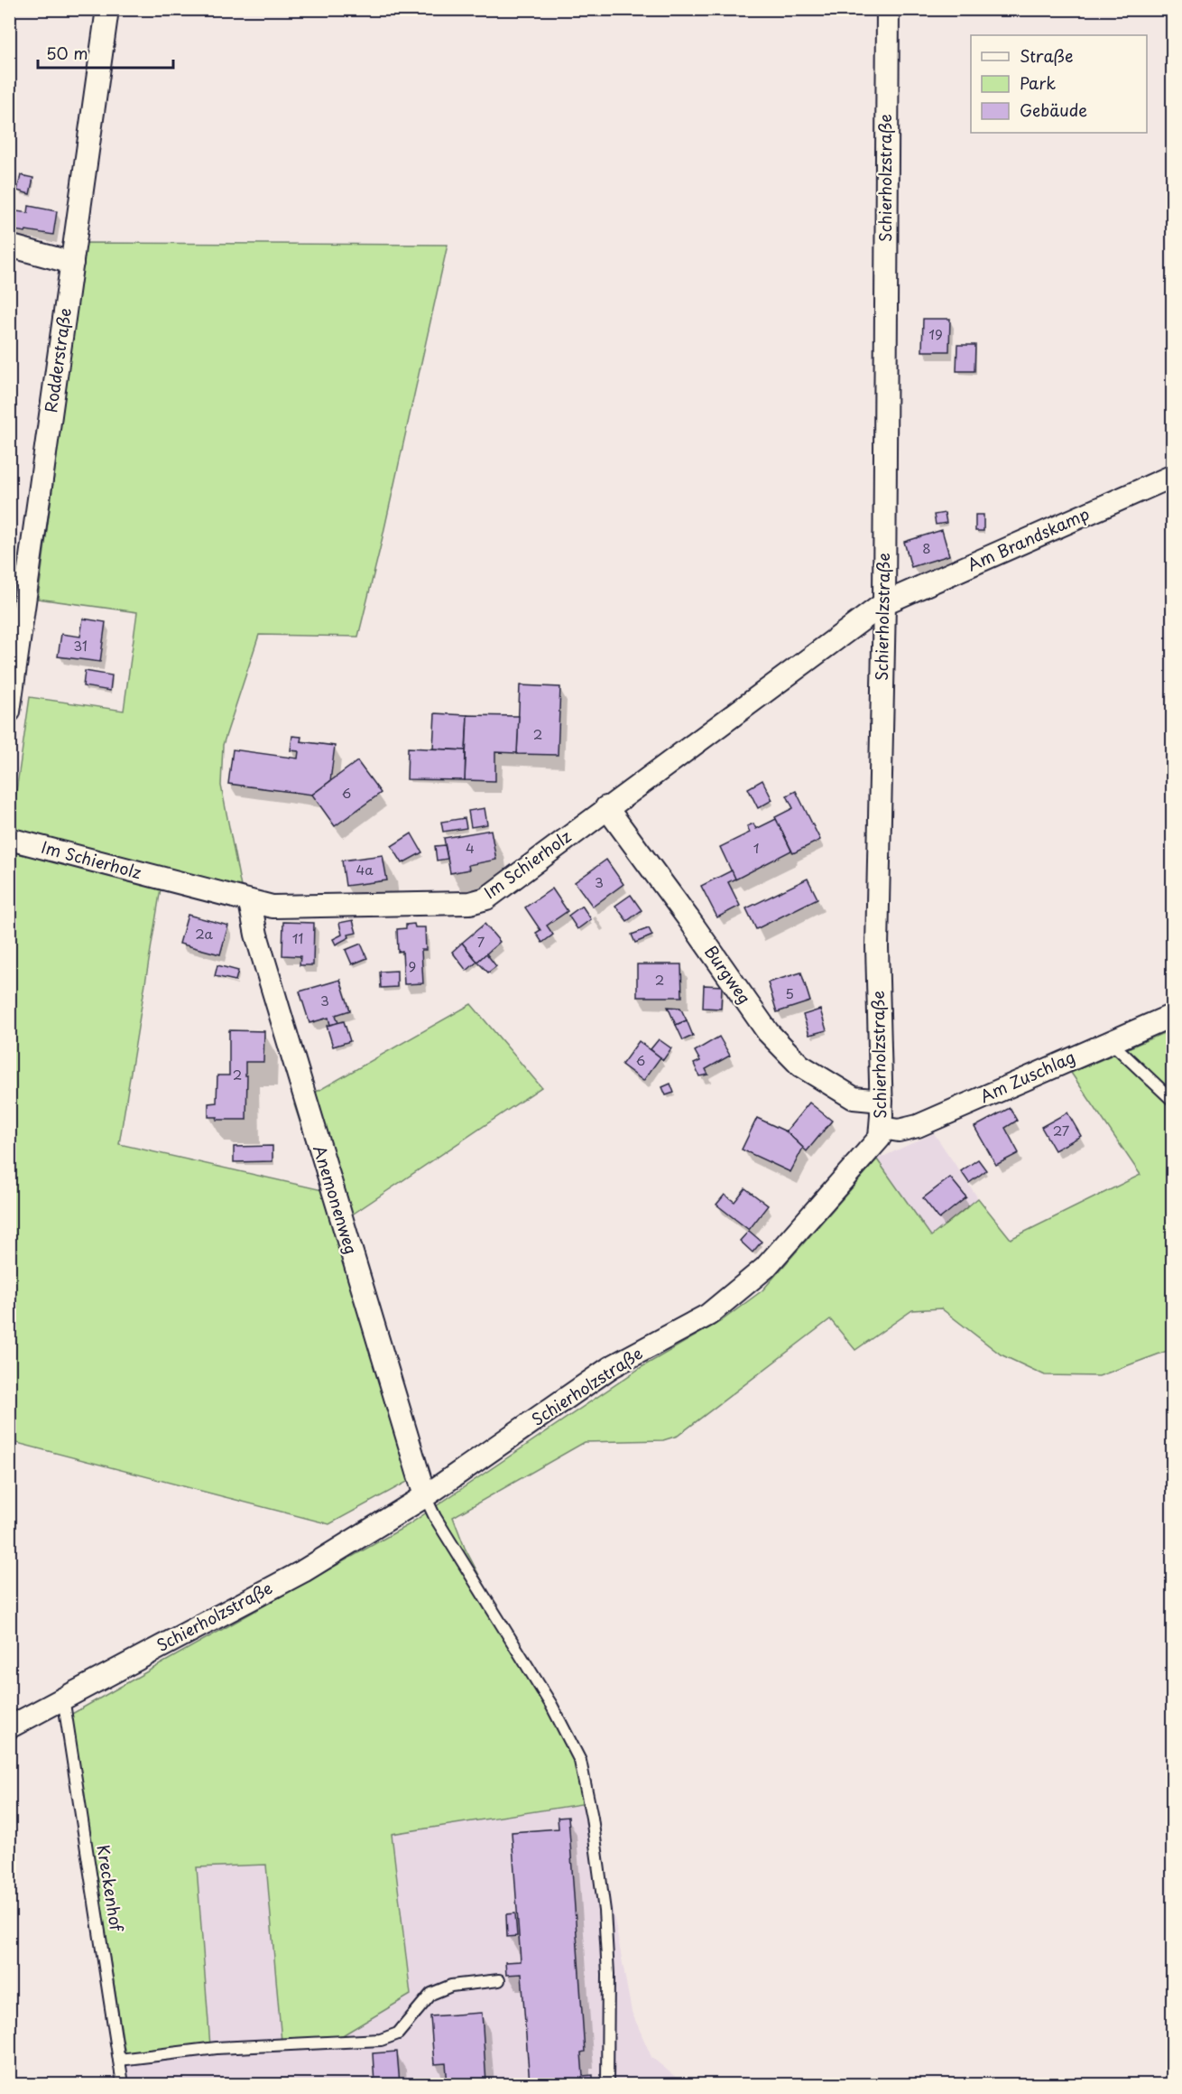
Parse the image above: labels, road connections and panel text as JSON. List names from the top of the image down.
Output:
{
  "streets": {
    "street": [
      "Schierholzstraße",
      "Rodderstraße",
      "Am Brandskamp",
      "Im Schierholz",
      "Burgweg",
      "Am Zuschlag",
      "Anemonenweg"
    ],
    "lane": ["Kreckenhof"]
  },
  "crossings": [
    ["Schierholzstraße", "Am Brandskamp"],
    ["Schierholzstraße", "Im Schierholz"],
    ["Schierholzstraße", "Burgweg"],
    ["Schierholzstraße", "Am Zuschlag"],
    ["Schierholzstraße", "Anemonenweg"],
    ["Schierholzstraße", "Kreckenhof"],
    ["Am Brandskamp", "Im Schierholz"],
    ["Im Schierholz", "Burgweg"],
    ["Im Schierholz", "Anemonenweg"]
  ],
  "house_numbers": [
    "19",
    "8",
    "31",
    "2",
    "6",
    "4",
    "1",
    "4a",
    "3",
    "2a",
    "11",
    "7",
    "9",
    "2",
    "5",
    "3",
    "6",
    "2",
    "27"
  ],
  "legend": ["Straße", "Park", "Gebäude"],
  "scale_bar": "50 m"
}
